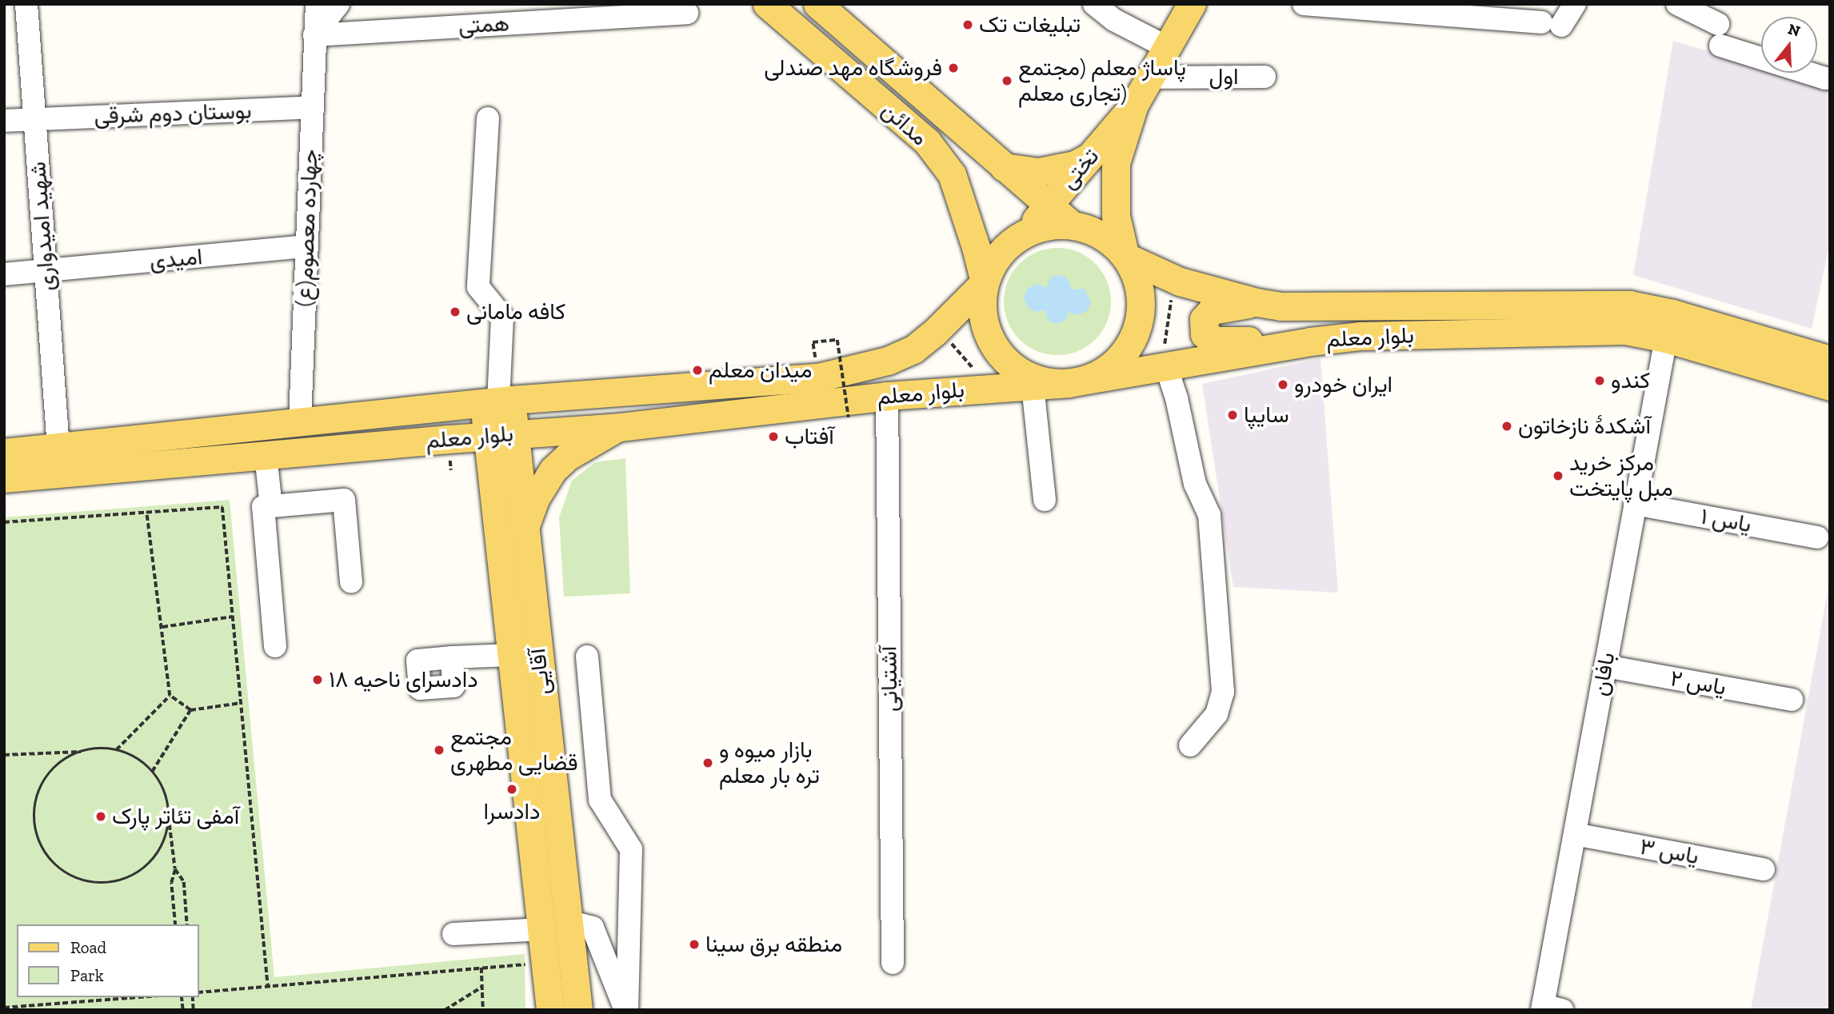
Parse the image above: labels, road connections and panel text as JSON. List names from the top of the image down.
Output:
{
  "streets": {
    "main road": [
      "مدائن",
      "تختی",
      "بلوار معلم",
      "آقایی"
    ],
    "street": [
      "همتی",
      "اول",
      "بوستان دوم شرقی",
      "شهيد امیدواری",
      "چهارده معصوم(ع)",
      "امیدی",
      "یاس ۱",
      "بافان",
      "آشتیانی",
      "یاس ۲",
      "یاس ۳"
    ]
  },
  "crossings": [
    ["همتی", "چهارده معصوم(ع)"],
    ["اول", "تختی"],
    ["بوستان دوم شرقی", "شهيد امیدواری"],
    ["بوستان دوم شرقی", "چهارده معصوم(ع)"],
    ["مدائن", "تختی"],
    ["مدائن", "بلوار معلم"],
    ["تختی", "بلوار معلم"],
    ["شهيد امیدواری", "امیدی"],
    ["شهيد امیدواری", "بلوار معلم"],
    ["چهارده معصوم(ع)", "امیدی"],
    ["چهارده معصوم(ع)", "بلوار معلم"],
    ["بلوار معلم", "آقایی"],
    ["بلوار معلم", "بافان"],
    ["بلوار معلم", "آشتیانی"],
    ["یاس ۱", "بافان"],
    ["بافان", "یاس ۲"],
    ["بافان", "یاس ۳"]
  ],
  "places": [
    "تبلیغات تک",
    "فروشگاه مهد صندلی",
    "پاساژ معلم (مجتمع تجاری معلم)",
    "کافه مامانی",
    "میدان معلم",
    "کندو",
    "ایران خودرو",
    "سایپا",
    "آشکدهٔ نازخاتون",
    "آفتاب",
    "مرکز خرید مبل پایتخت",
    "دادسرای ناحیه ۱۸",
    "مجتمع قضایی مطهری",
    "بازار میوه و تره بار معلم",
    "دادسرا",
    "آمفی تئاتر پارک",
    "منطقه برق سینا"
  ],
  "legend": ["Road", "Park"],
  "north": "top"
}
